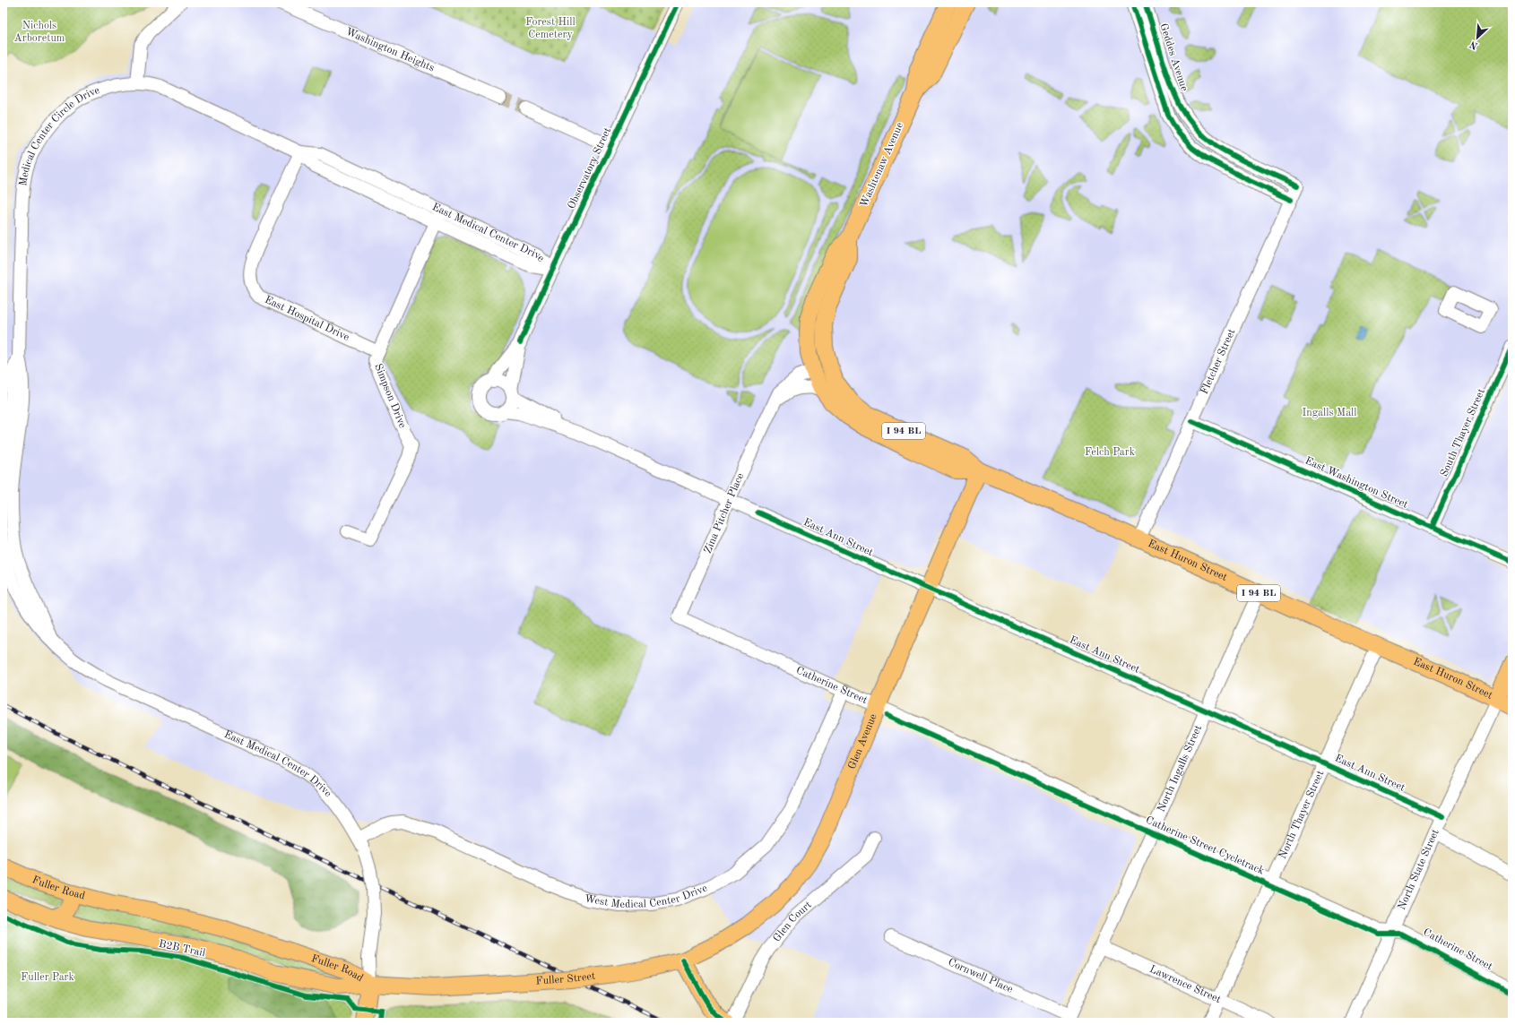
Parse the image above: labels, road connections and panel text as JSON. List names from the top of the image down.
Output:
{
  "streets": {
    "main road": [
      "Washtenaw Avenue",
      "I 94 BL",
      "East Huron Street",
      "Glen Avenue",
      "Fuller Road",
      "Fuller Street"
    ],
    "street": [
      "Washington Heights",
      "Geddes Avenue",
      "Medical Center Circle Drive",
      "Observatory Street",
      "East Medical Center Drive",
      "East Hospital Drive",
      "Fletcher Street",
      "Simpson Drive",
      "South Thayer Street",
      "East Washington Street",
      "Zina Pitcher Place",
      "East Ann Street",
      "Catherine Street",
      "North Ingalls Street",
      "North Thayer Street",
      "North State Street",
      "West Medical Center Drive",
      "Glen Court",
      "Cornwell Place",
      "Lawrence Street"
    ],
    "cycle path": ["Catherine Street Cycletrack", "B2B Trail"]
  },
  "crossings": [
    ["Geddes Avenue", "Fletcher Street"],
    ["Medical Center Circle Drive", "East Medical Center Drive"],
    ["Washtenaw Avenue", "Zina Pitcher Place"],
    ["Washtenaw Avenue", "East Huron Street"],
    ["Observatory Street", "East Medical Center Drive"],
    ["Observatory Street", "East Ann Street"],
    ["East Medical Center Drive", "East Hospital Drive"],
    ["East Medical Center Drive", "Simpson Drive"],
    ["East Medical Center Drive", "Fuller Road"],
    ["East Medical Center Drive", "West Medical Center Drive"],
    ["East Medical Center Drive", "Fuller Street"],
    ["East Hospital Drive", "Simpson Drive"],
    ["Fletcher Street", "East Washington Street"],
    ["Fletcher Street", "East Huron Street"],
    ["South Thayer Street", "East Washington Street"],
    ["Zina Pitcher Place", "East Ann Street"],
    ["Zina Pitcher Place", "East Huron Street"],
    ["Zina Pitcher Place", "Catherine Street"],
    ["East Ann Street", "Glen Avenue"],
    ["East Ann Street", "North Ingalls Street"],
    ["East Ann Street", "North Thayer Street"],
    ["East Ann Street", "North State Street"],
    ["East Huron Street", "Glen Avenue"],
    ["East Huron Street", "North Ingalls Street"],
    ["East Huron Street", "North Thayer Street"],
    ["East Huron Street", "North State Street"],
    ["Catherine Street", "Glen Avenue"],
    ["Catherine Street", "North Ingalls Street"],
    ["Catherine Street", "North Thayer Street"],
    ["Catherine Street", "North State Street"],
    ["Catherine Street", "West Medical Center Drive"],
    ["Glen Avenue", "Fuller Street"],
    ["North Ingalls Street", "Cornwell Place"],
    ["North Ingalls Street", "Lawrence Street"],
    ["North Thayer Street", "Lawrence Street"],
    ["Fuller Road", "Fuller Street"]
  ],
  "parks": [
    "Forest Hill Cemetery",
    "Nichols Arboretum",
    "Ingalls Mall",
    "Felch Park",
    "Fuller Park"
  ],
  "north": "bottom left"
}
